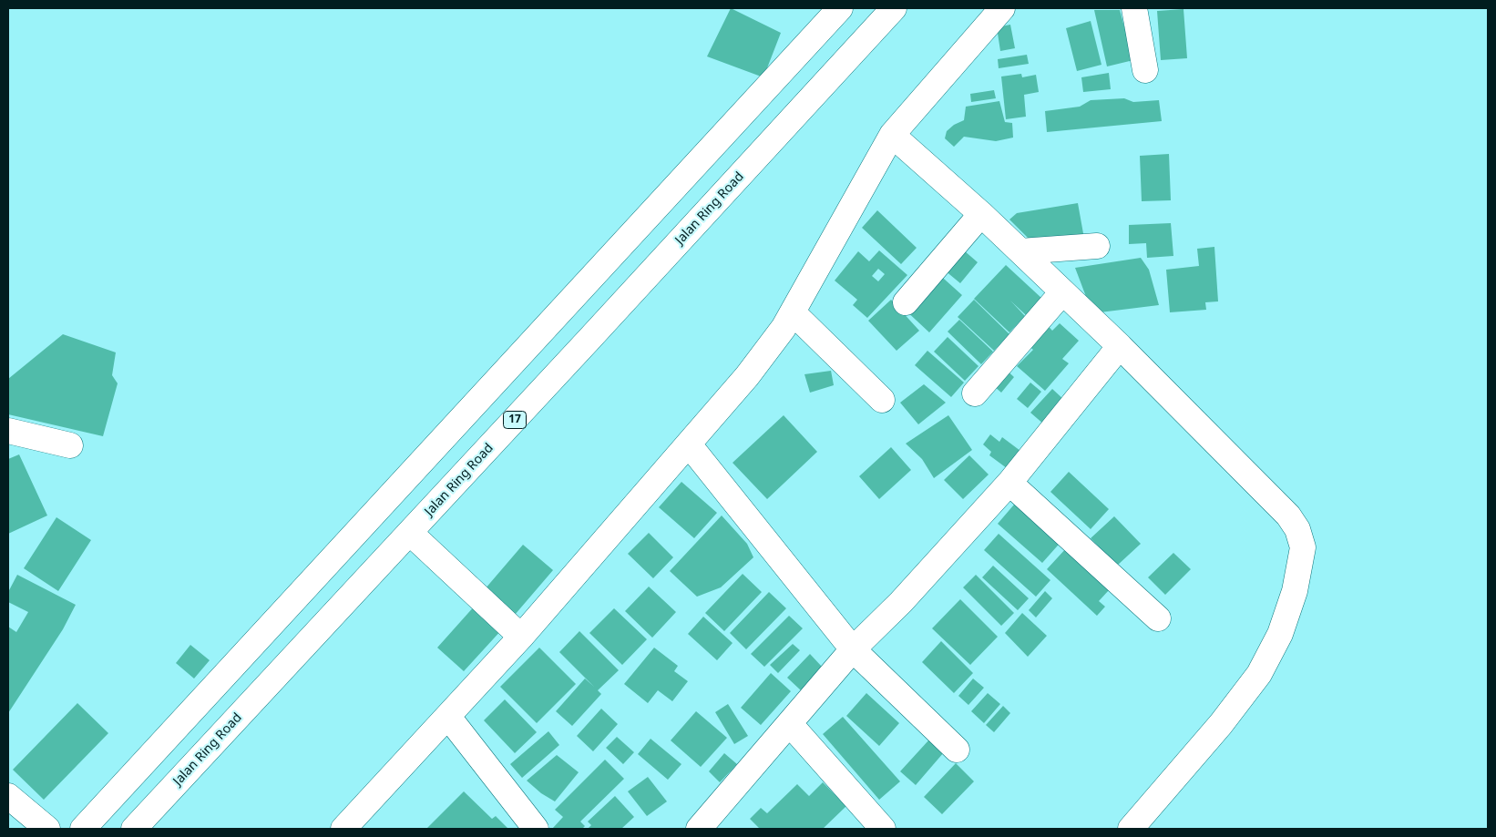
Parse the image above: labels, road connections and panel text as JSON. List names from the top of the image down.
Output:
{
  "streets": {
    "main road": ["Jalan Ring Road", "17"]
  }
}
